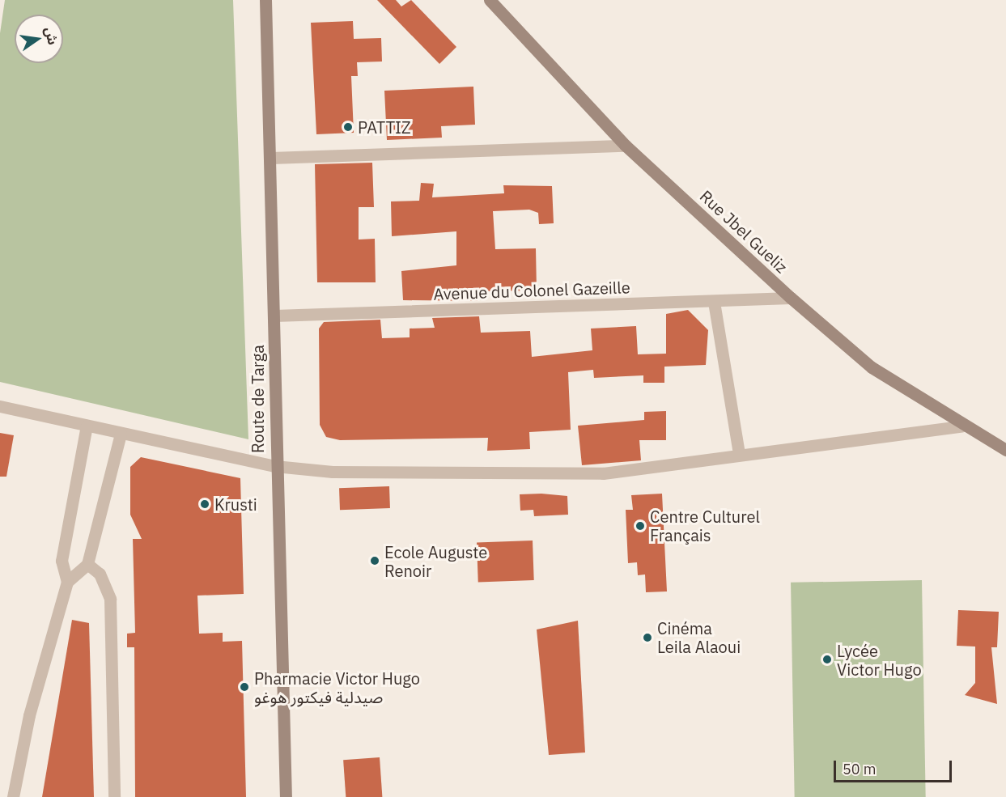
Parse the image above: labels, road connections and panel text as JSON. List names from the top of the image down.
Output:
{
  "streets": {
    "main road": ["Rue Jbel Gueliz", "Route de Targa"],
    "street": ["Avenue du Colonel Gazeille"]
  },
  "crossings": [
    ["Rue Jbel Gueliz", "Avenue du Colonel Gazeille"],
    ["Avenue du Colonel Gazeille", "Route de Targa"]
  ],
  "places": [
    "PATTIZ",
    "Krusti",
    "Centre Culturel Français",
    "Ecole Auguste Renoir",
    "Cinéma Leila Alaoui",
    "Lycée Victor Hugo",
    "Pharmacie Victor Hugo صيدلية فيكتور هوغو"
  ],
  "scale_bar": "50 m",
  "north": "right"
}
